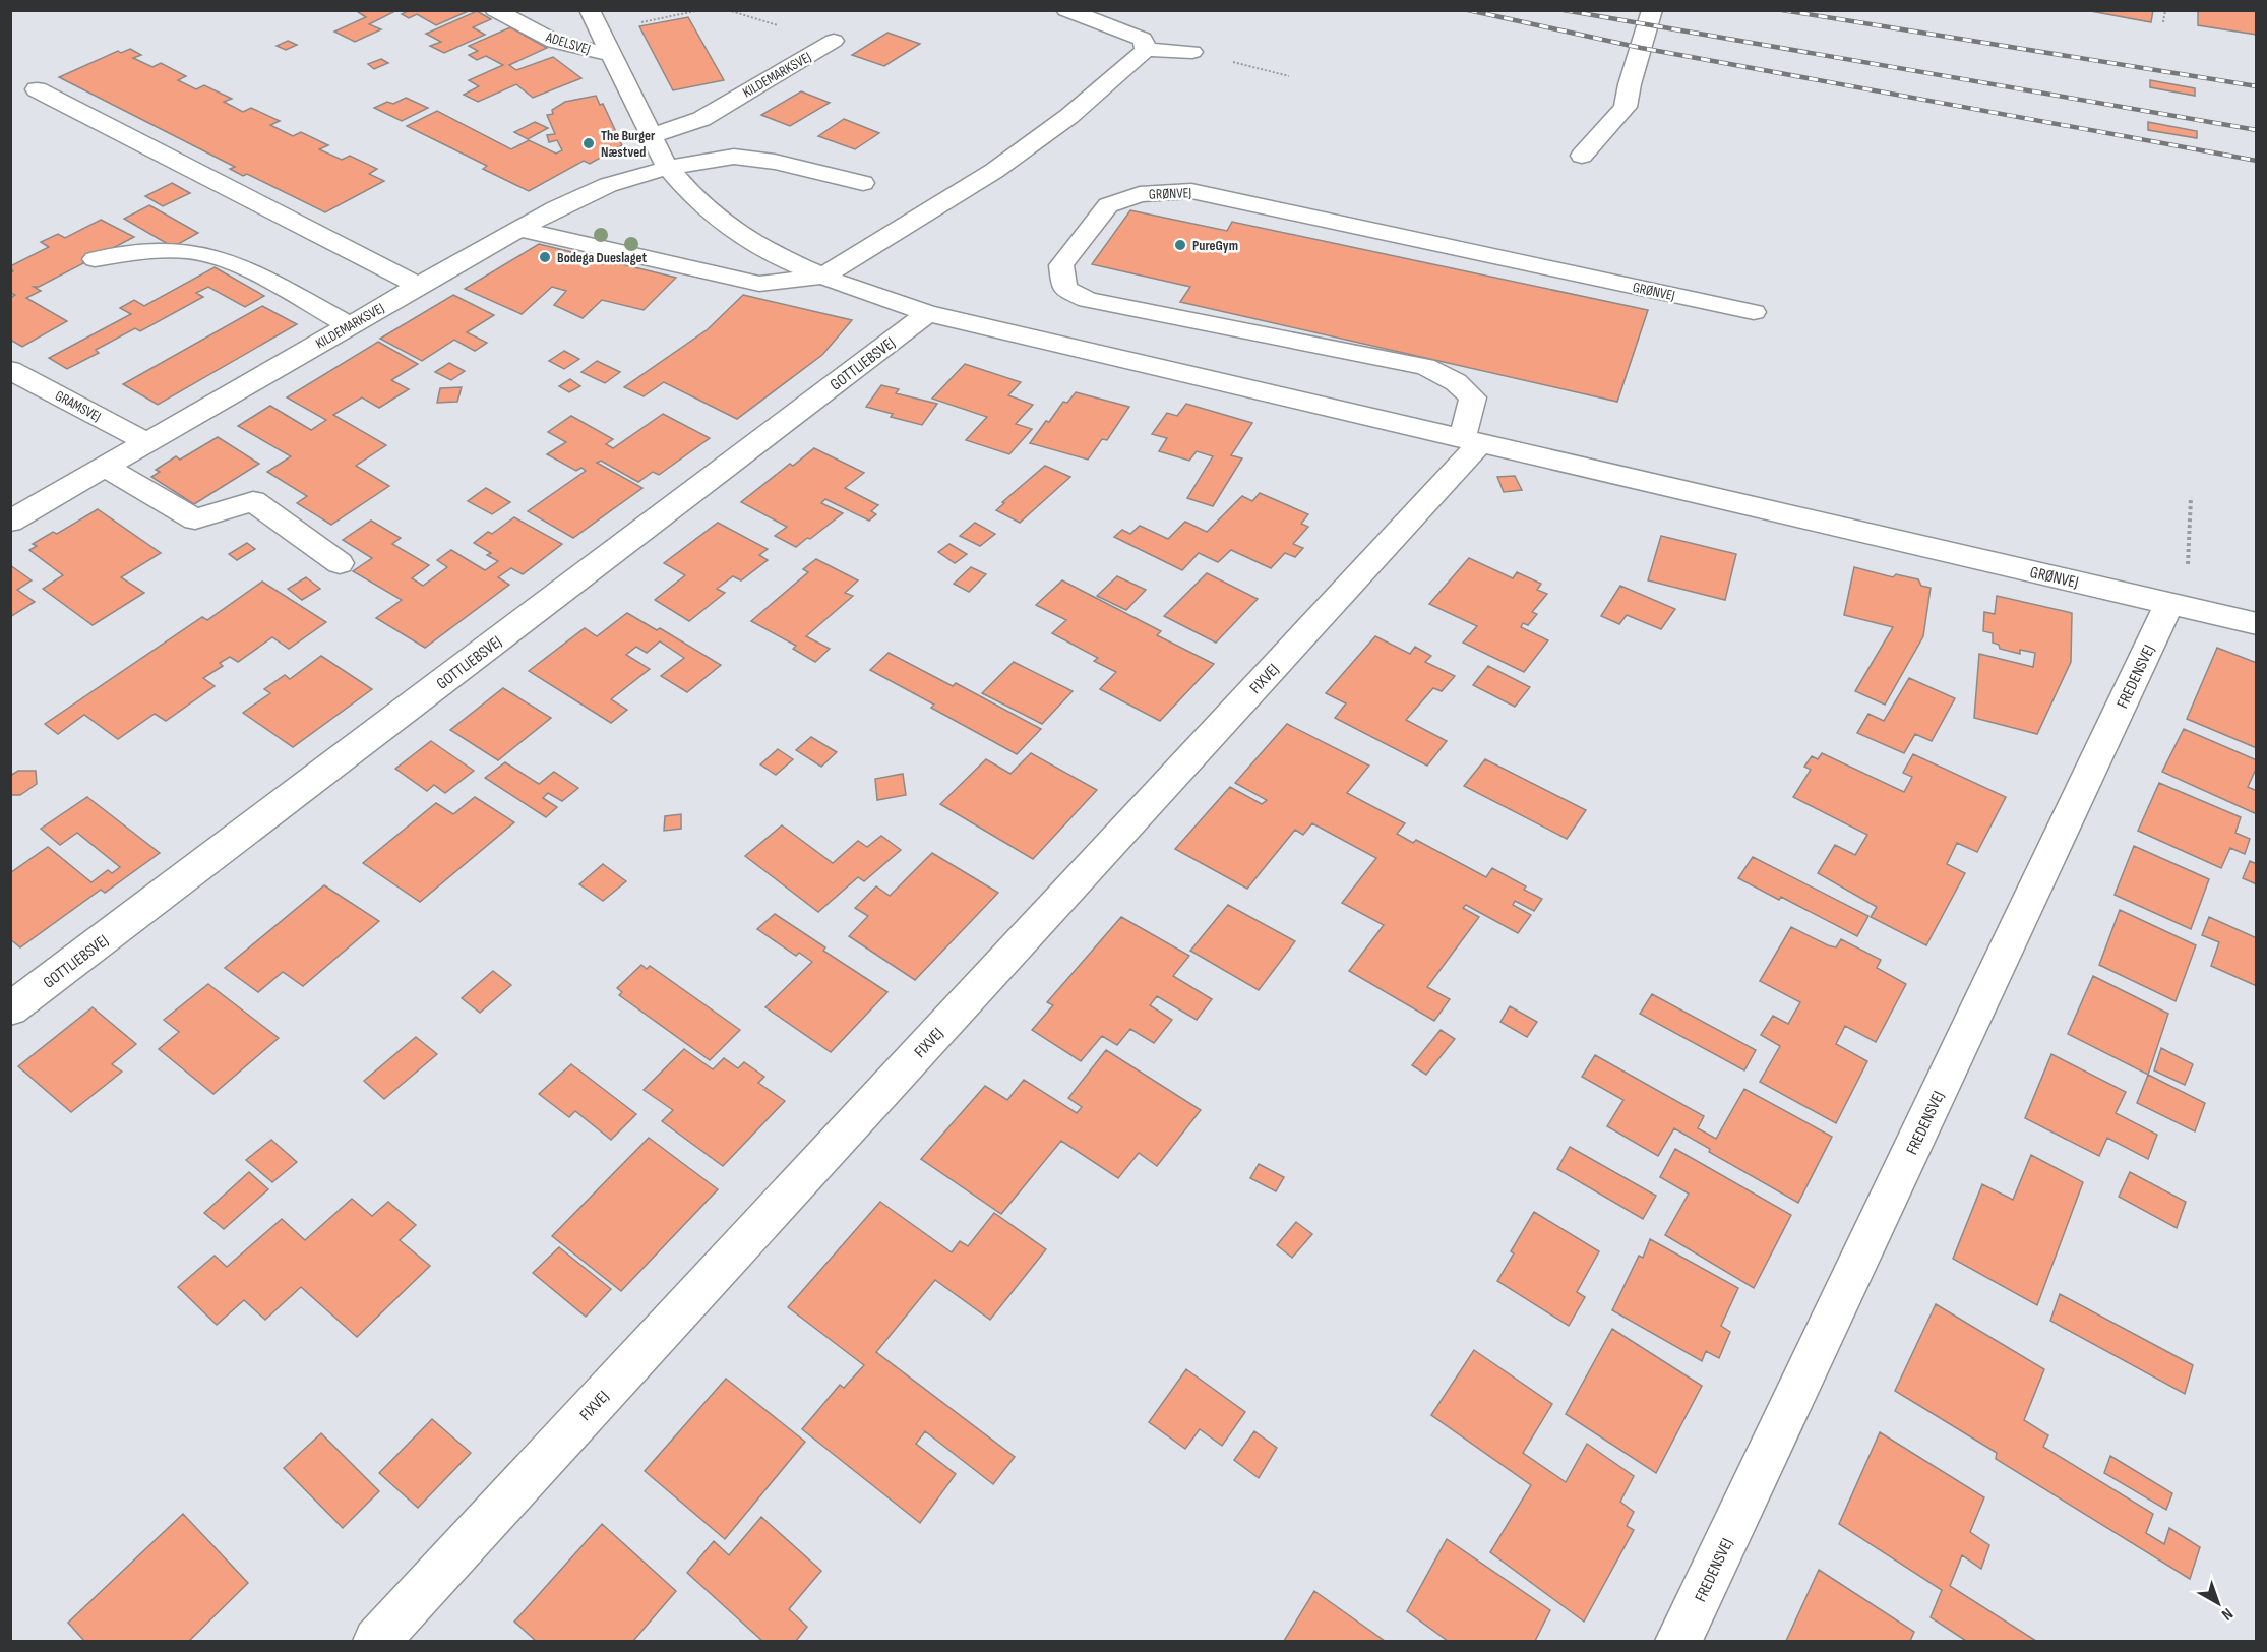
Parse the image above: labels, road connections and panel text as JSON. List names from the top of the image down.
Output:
{
  "streets": {
    "street": [
      "ADELSVEJ",
      "KILDEMARKSVEJ",
      "GRØNVEJ",
      "GOTTLIEBSVEJ",
      "GRAMSVEJ",
      "FREDENSVEJ",
      "FIXVEJ"
    ]
  },
  "crossings": [
    ["KILDEMARKSVEJ", "GRØNVEJ"],
    ["KILDEMARKSVEJ", "GRAMSVEJ"],
    ["GRØNVEJ", "GOTTLIEBSVEJ"],
    ["GRØNVEJ", "FREDENSVEJ"],
    ["GRØNVEJ", "FIXVEJ"]
  ],
  "places": ["The Burger Næstved", "PureGym", "Bodega Dueslaget"],
  "north": "bottom right"
}
